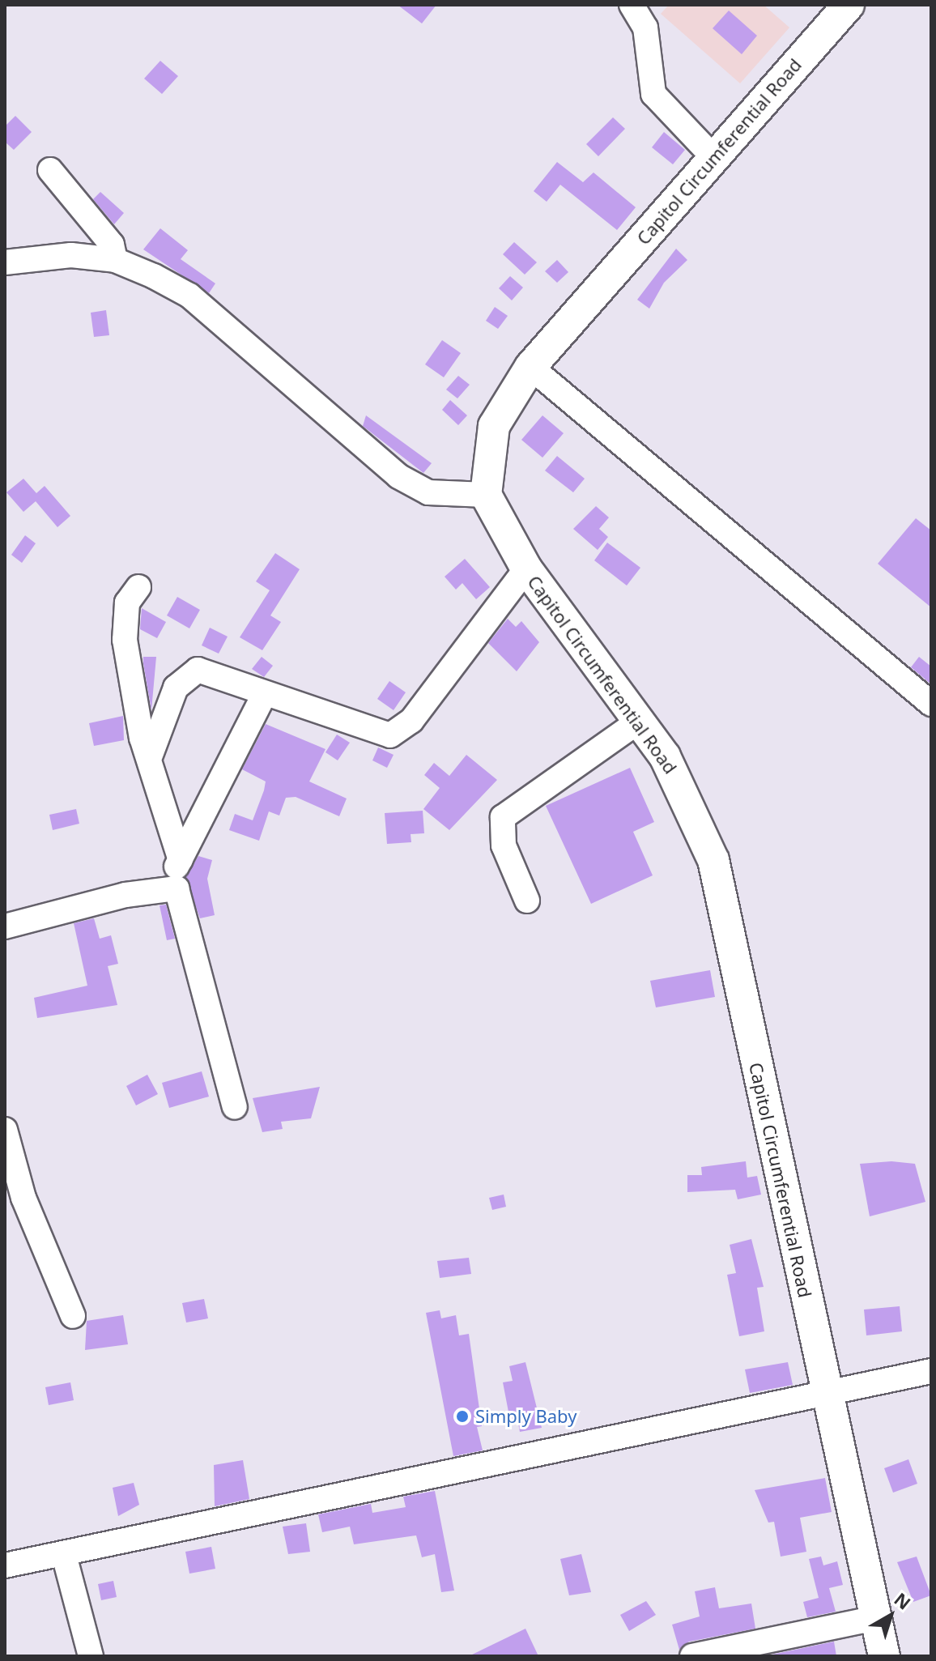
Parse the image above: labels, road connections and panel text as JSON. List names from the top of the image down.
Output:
{
  "streets": {
    "main road": ["Capitol Circumferential Road"]
  },
  "places": ["Simply Baby"],
  "north": "top right"
}
